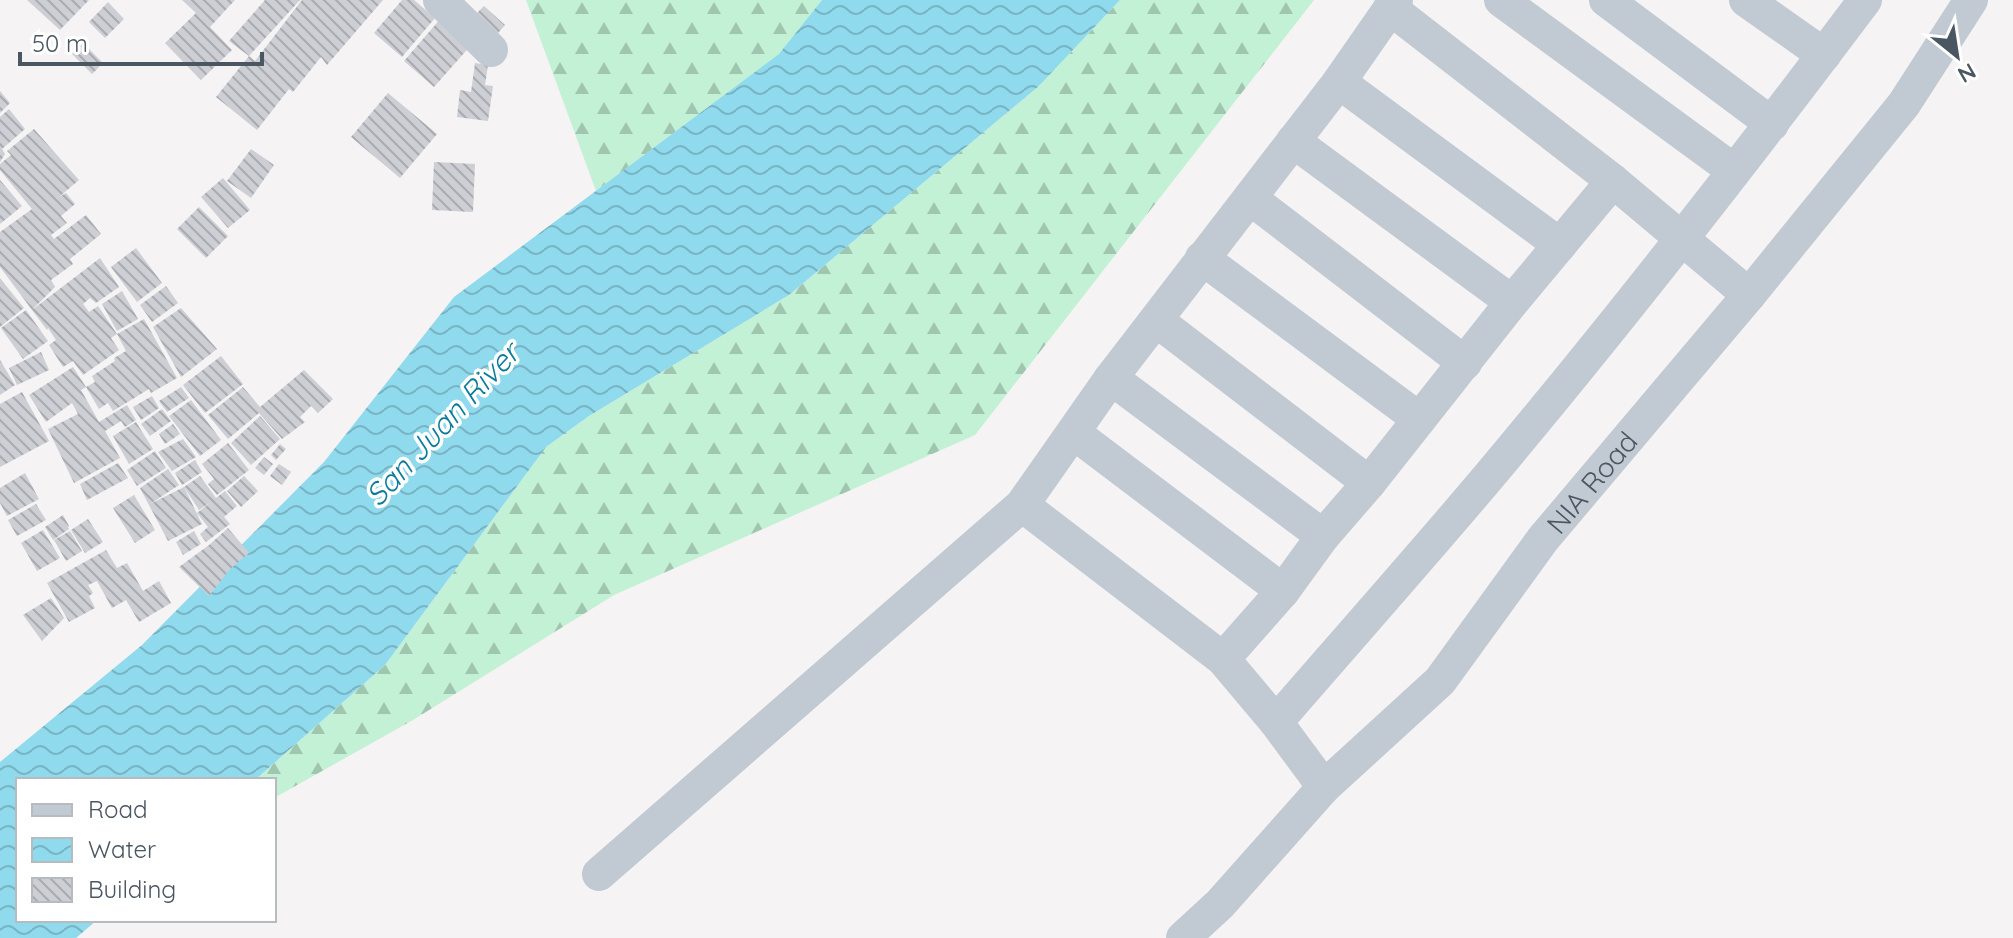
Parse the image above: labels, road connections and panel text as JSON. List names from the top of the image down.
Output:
{
  "streets": {
    "street": ["NIA Road"]
  },
  "water": ["San Juan River"],
  "legend": ["Road", "Water", "Building"],
  "scale_bar": "50 m",
  "north": "bottom right"
}
